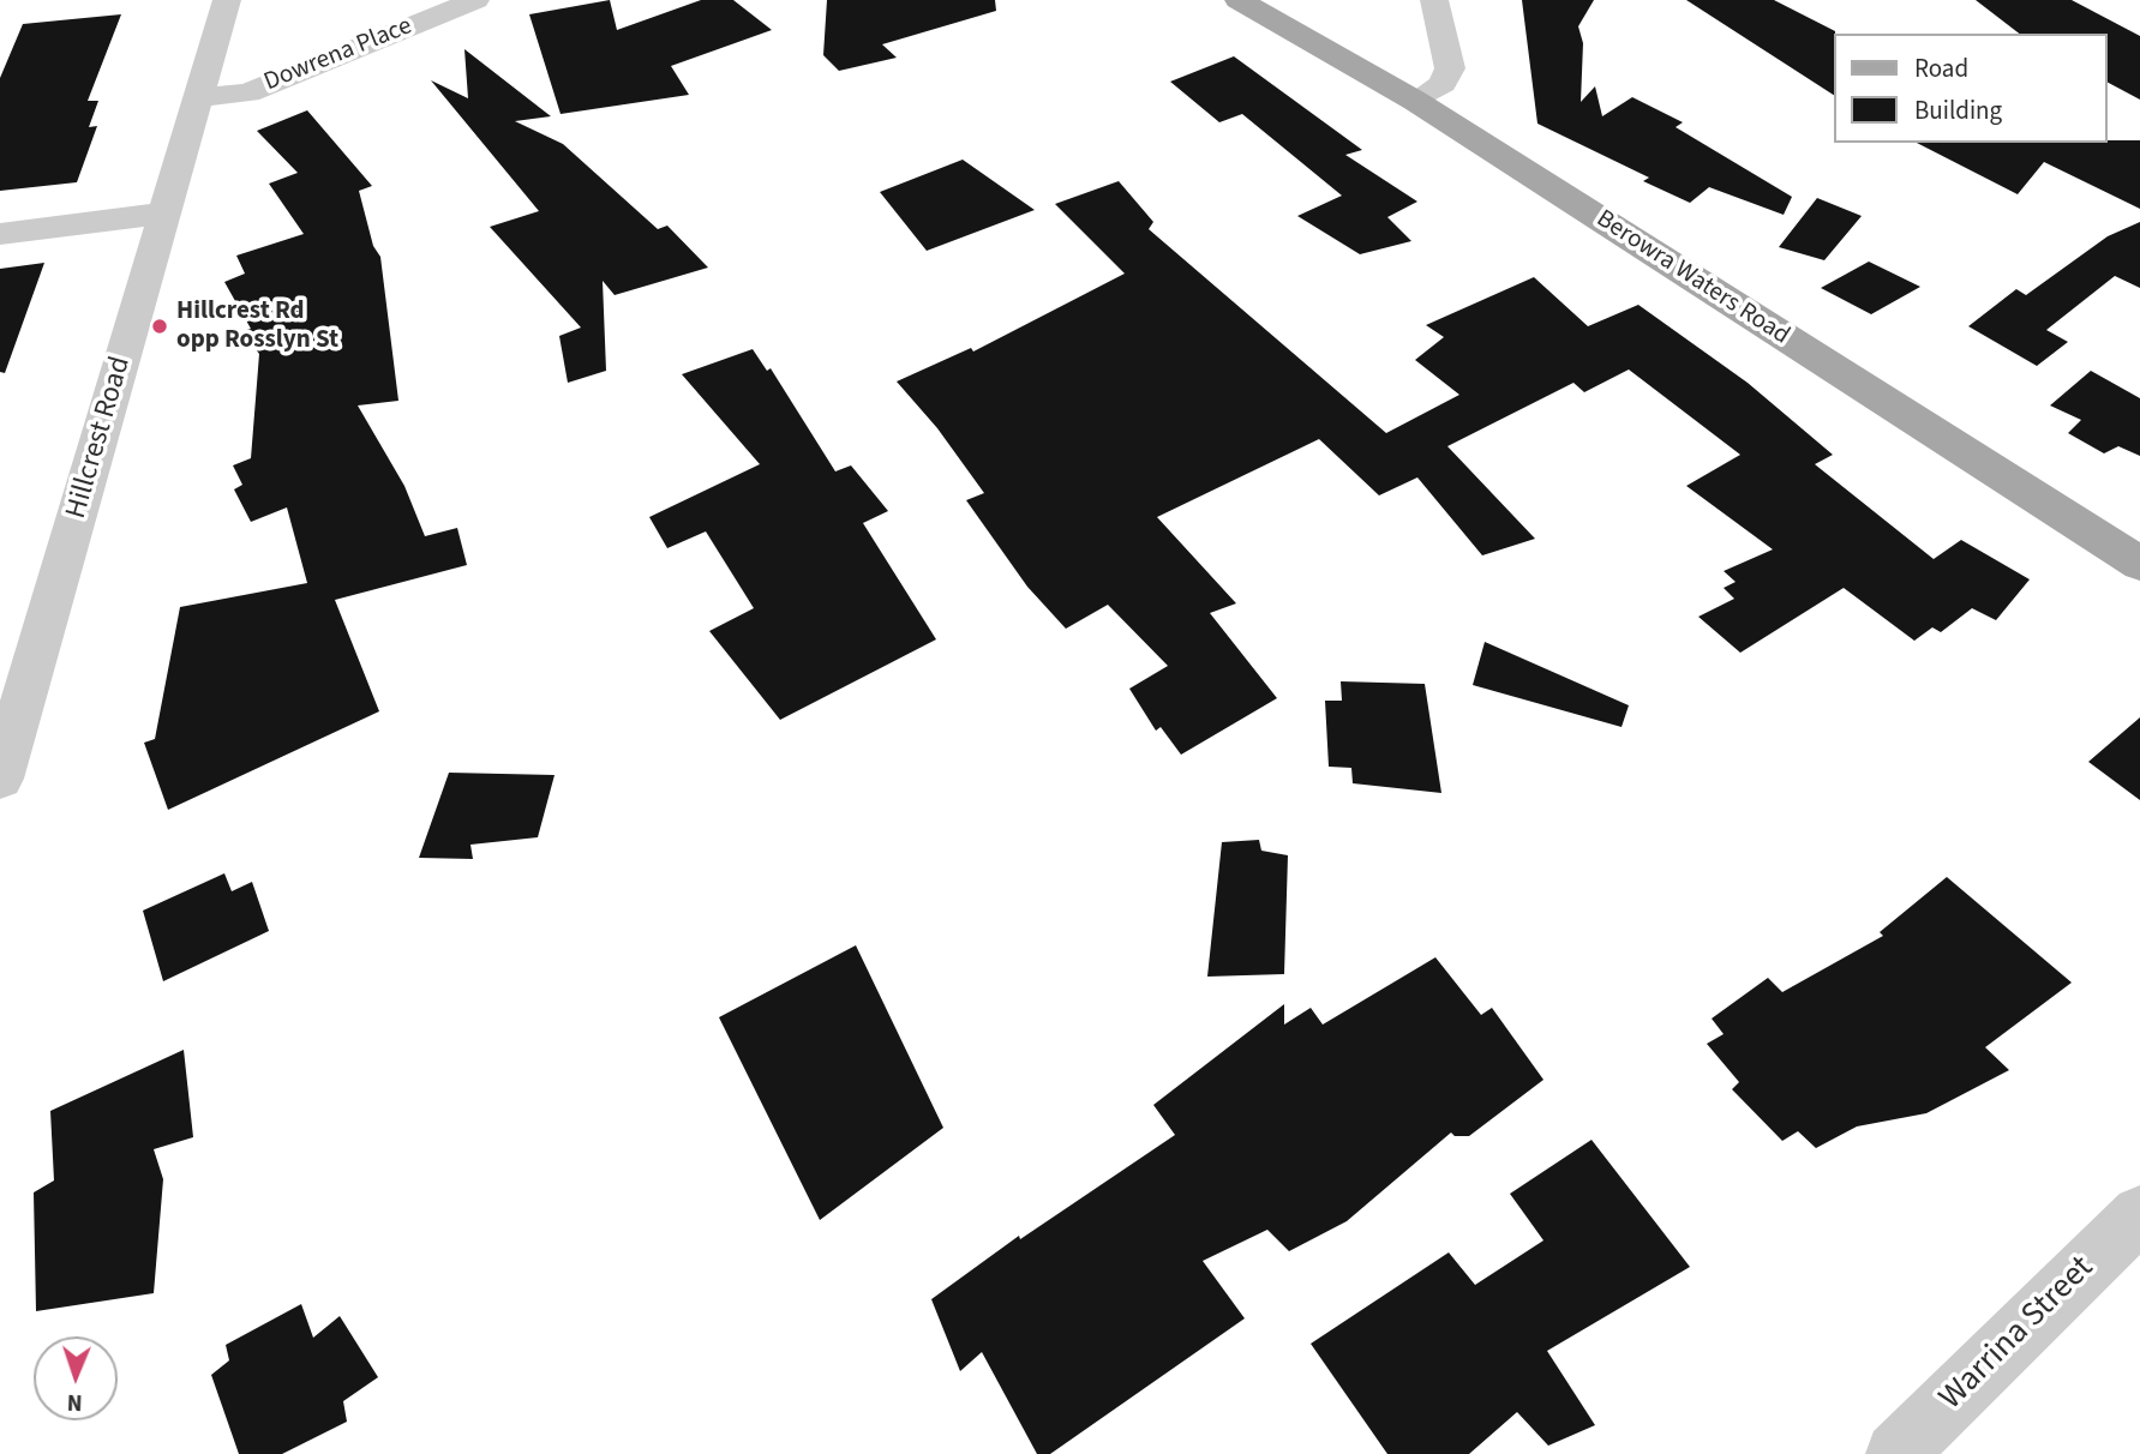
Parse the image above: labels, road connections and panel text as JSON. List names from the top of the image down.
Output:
{
  "streets": {
    "main road": ["Berowra Waters Road"],
    "street": ["Dowrena Place", "Hillcrest Road", "Warrina Street"]
  },
  "crossings": [
    ["Dowrena Place", "Hillcrest Road"]
  ],
  "places": ["Hillcrest Rd opp Rosslyn St"],
  "legend": ["Road", "Building"],
  "north": "bottom"
}
